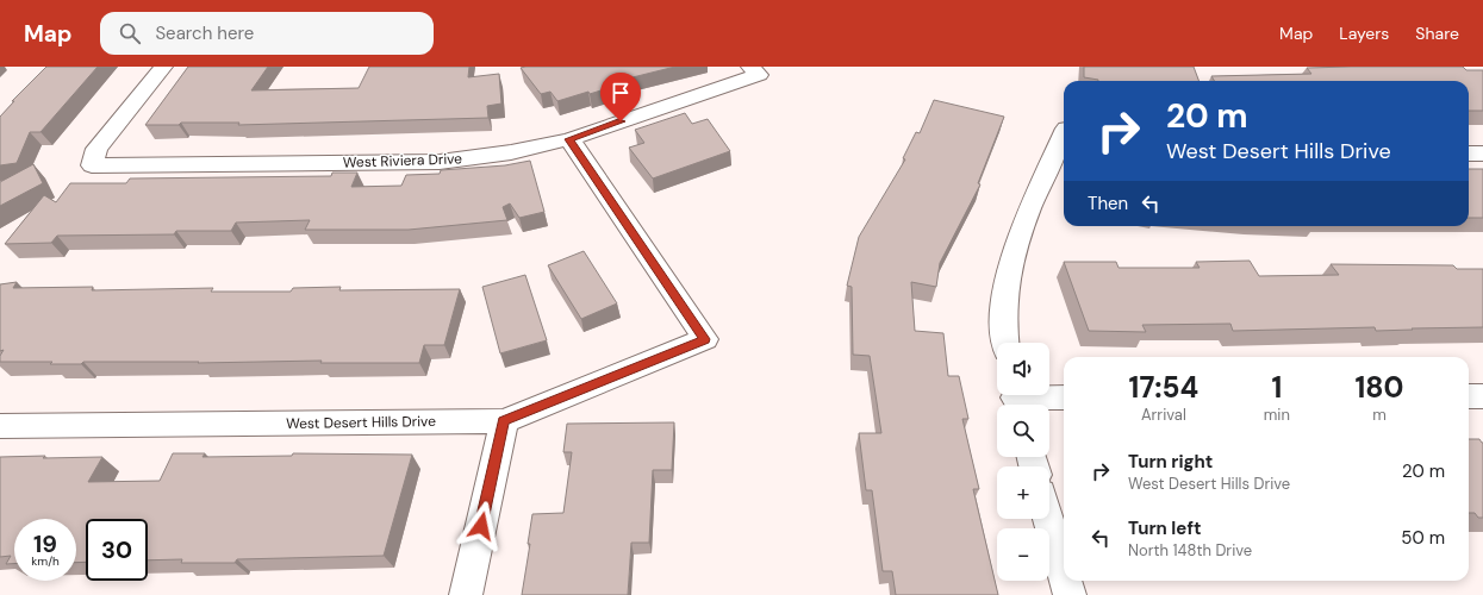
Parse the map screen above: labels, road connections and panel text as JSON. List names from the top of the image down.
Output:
{
  "streets": {
    "street": ["West Riviera Drive", "West Desert Hills Drive"]
  },
  "crossings": [
    ["West Riviera Drive", "West Desert Hills Drive"]
  ],
  "page": {
    "header": "Map",
    "search": "Search here",
    "nav": ["Map", "Layers", "Share"],
    "turn": ["20 m", "West Desert Hills Drive"],
    "then": "Then",
    "map_buttons": ["+", "−"],
    "eta": [
      "17:54",
      "Arrival",
      "1",
      "min",
      "180",
      "m"
    ],
    "list": [
      {
        "name": "Turn right",
        "note": "West Desert Hills Drive",
        "value": "20 m"
      },
      {
        "name": "Turn left",
        "note": "North 148th Drive",
        "value": "50 m"
      }
    ],
    "speed": "19 km/h",
    "limit": "30"
  }
}
